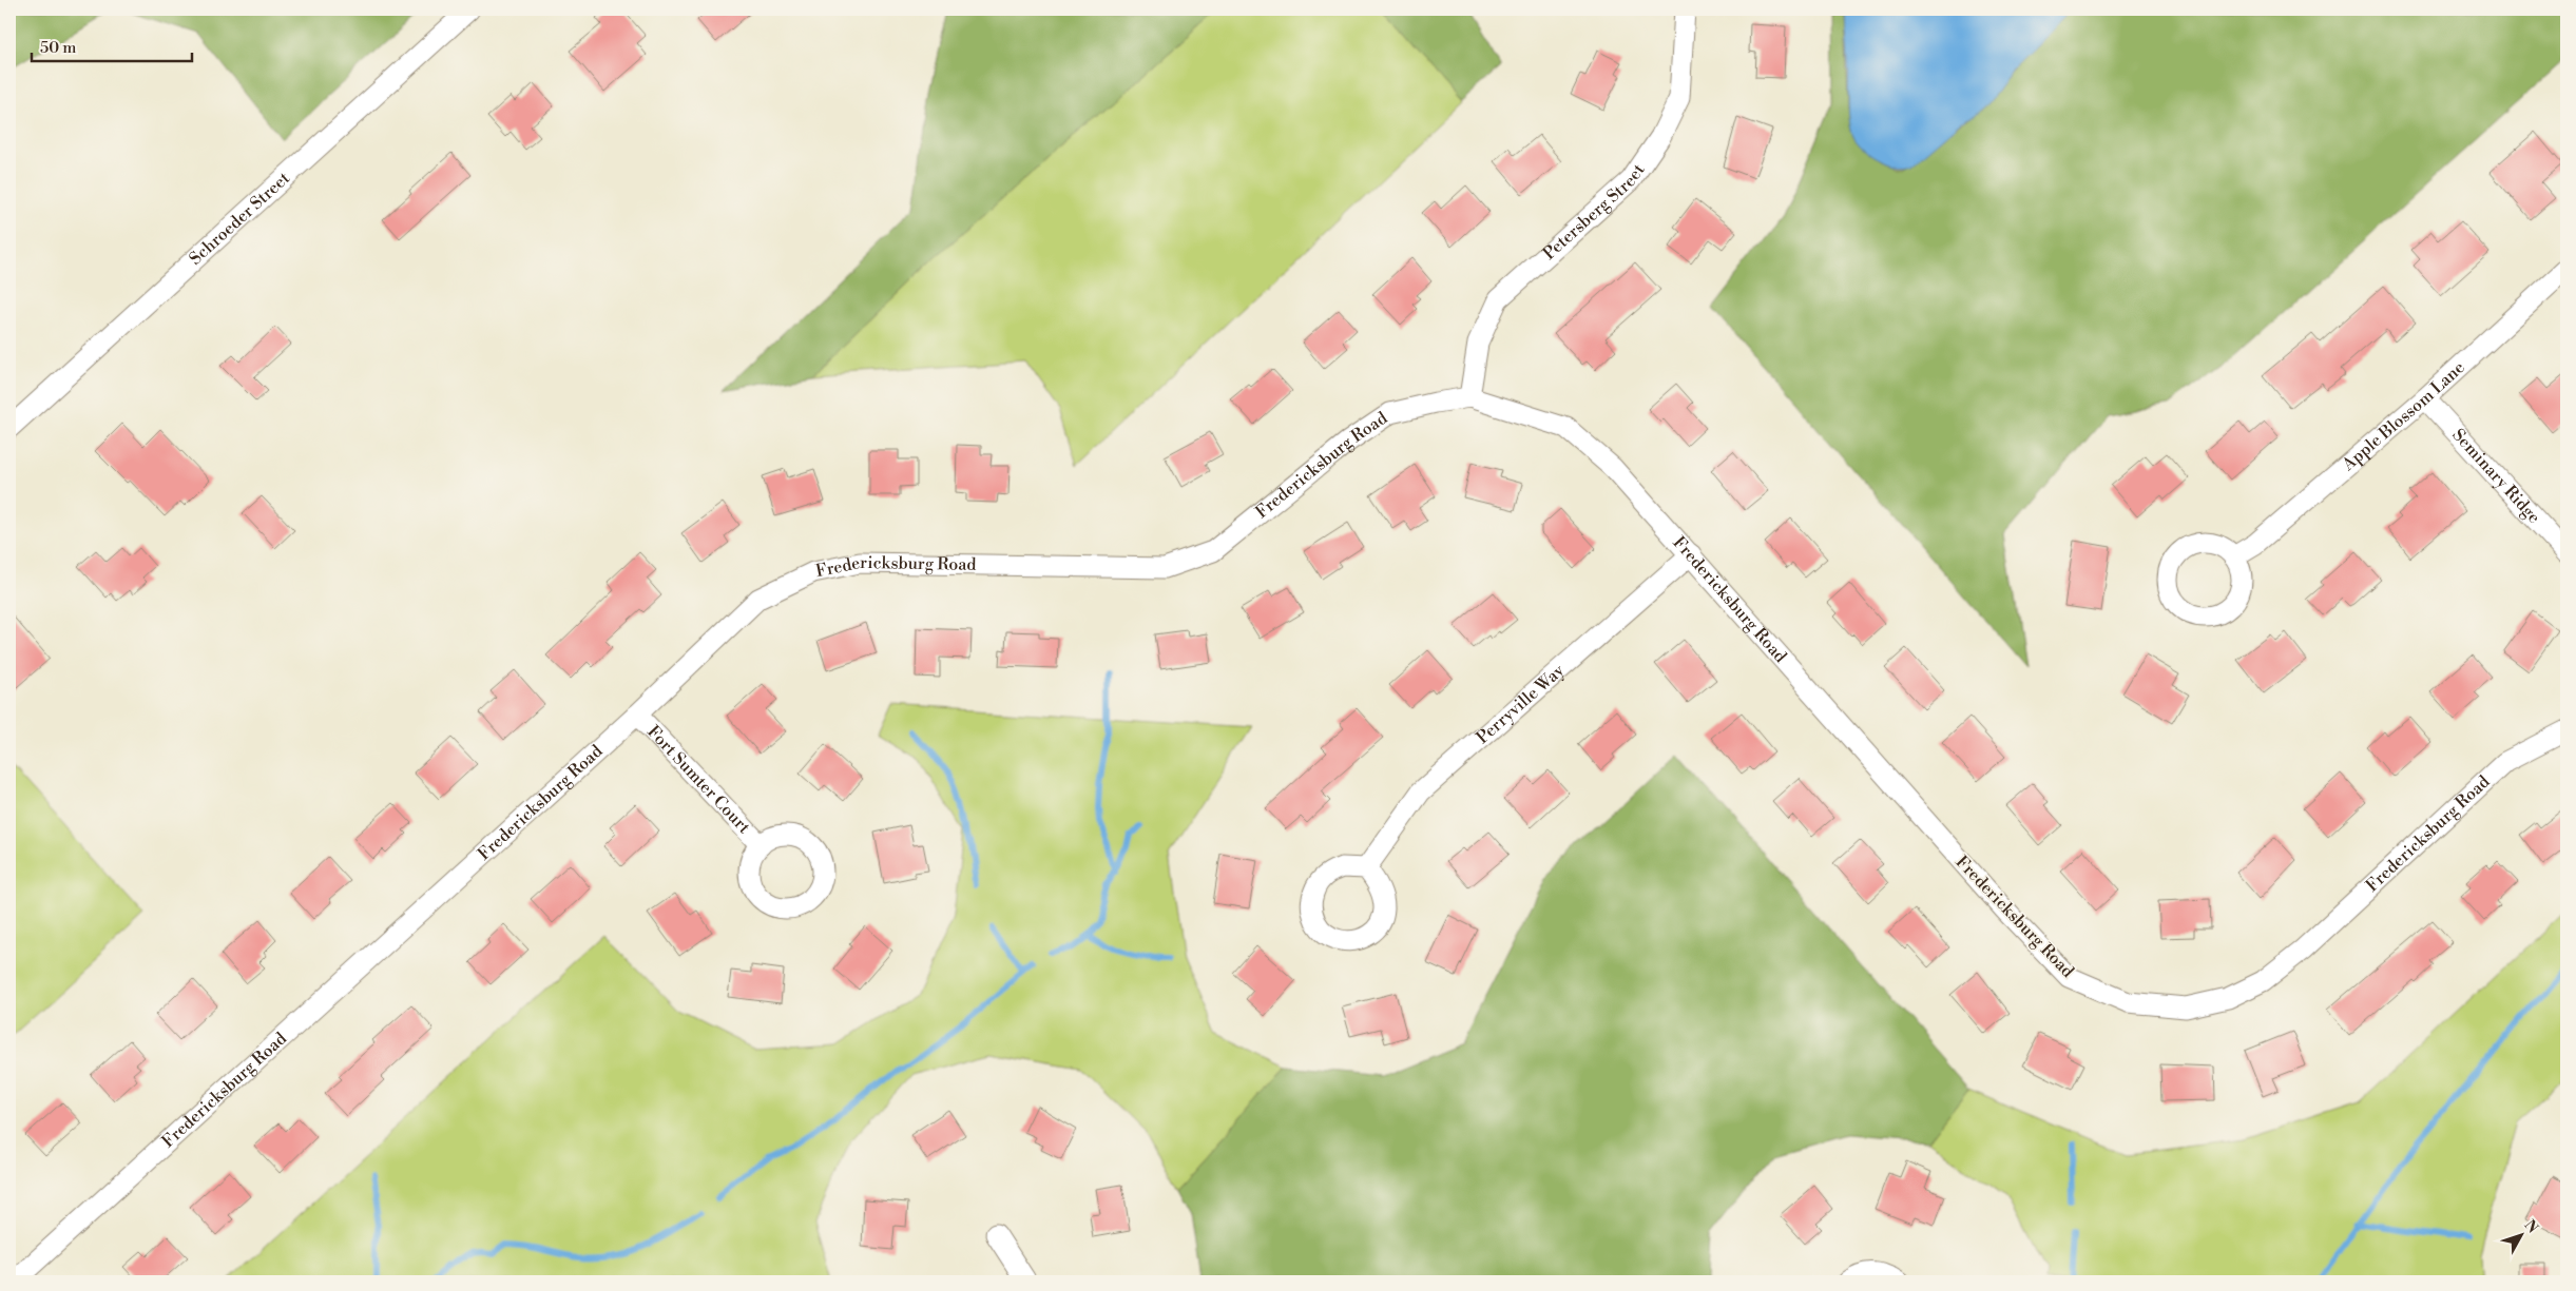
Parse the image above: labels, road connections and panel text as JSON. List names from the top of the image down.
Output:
{
  "streets": {
    "street": [
      "Petersberg Street",
      "Schroeder Street",
      "Apple Blossom Lane",
      "Fredericksburg Road",
      "Seminary Ridge",
      "Perryville Way",
      "Fort Sumter Court"
    ]
  },
  "crossings": [
    ["Petersberg Street", "Fredericksburg Road"],
    ["Apple Blossom Lane", "Seminary Ridge"],
    ["Fredericksburg Road", "Perryville Way"],
    ["Fredericksburg Road", "Fort Sumter Court"]
  ],
  "scale_bar": "50 m",
  "north": "top right"
}
